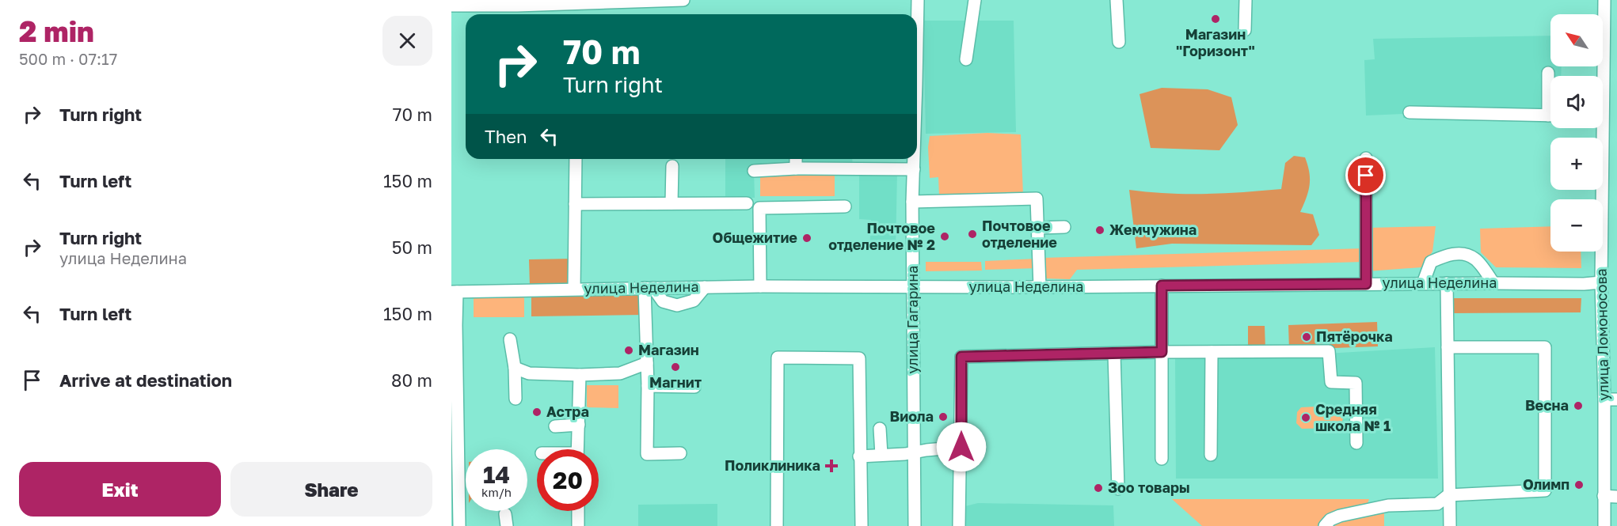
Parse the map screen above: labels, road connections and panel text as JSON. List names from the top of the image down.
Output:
{
  "streets": {
    "street": ["улица Неделина", "улица Гагарина", "улица Ломоносова"]
  },
  "crossings": [
    ["улица Неделина", "улица Гагарина"],
    ["улица Неделина", "улица Ломоносова"]
  ],
  "places": {
    "other": [
      "Магазин \"Горизонт\"",
      "Жемчужина",
      "Почтовое отделение",
      "Почтовое отделение № 2",
      "Общежитие",
      "Пятёрочка",
      "Магазин",
      "Магнит",
      "Весна",
      "Астра",
      "Виола",
      "Средняя школа № 1",
      "Олимп",
      "Зоо товары"
    ],
    "health": ["Поликлиника"]
  },
  "north": "top left",
  "page": {
    "heading": ["2 min", "500 m · 07:17"],
    "map_buttons": ["+", "−"],
    "turn": ["70 m", "Turn right"],
    "list": [
      {
        "name": "Turn right",
        "value": "70 m"
      },
      {
        "name": "Turn left",
        "value": "150 m"
      },
      {
        "name": "Turn right",
        "note": "улица Неделина",
        "value": "50 m"
      },
      {
        "name": "Turn left",
        "value": "150 m"
      },
      {
        "name": "Arrive at destination",
        "value": "80 m"
      }
    ],
    "then": "Then",
    "speed": "14 km/h",
    "limit": "20",
    "buttons": ["Exit", "Share"]
  }
}
